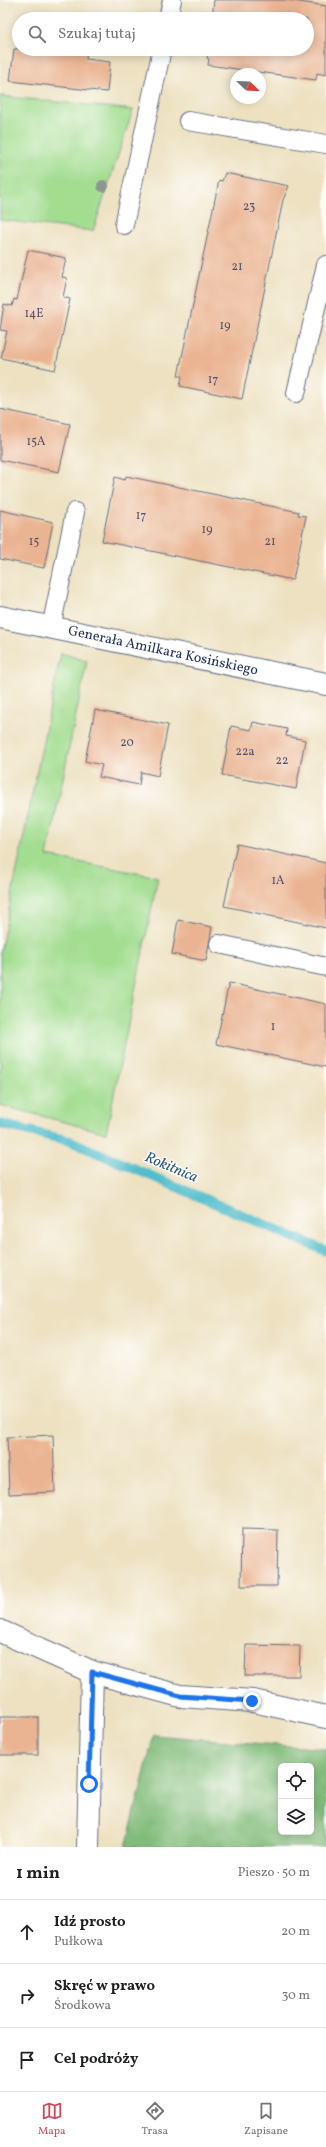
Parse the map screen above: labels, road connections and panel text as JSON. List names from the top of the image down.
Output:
{
  "streets": {
    "street": ["Generała Amilkara Kosińskiego"]
  },
  "water": ["Rokitnica"],
  "house_numbers": [
    "23",
    "21",
    "14E",
    "19",
    "17",
    "15A",
    "17",
    "19",
    "15",
    "21",
    "20",
    "22a",
    "22",
    "1A",
    "1"
  ],
  "north": "bottom right",
  "page": {
    "search": "Szukaj tutaj",
    "heading": ["1 min", "Pieszo · 50 m"],
    "list": [
      ["Idź prosto", "Pułkowa", "20 m"],
      ["Skręć w prawo", "Środkowa", "30 m"],
      "Cel podróży"
    ],
    "nav": ["Mapa", "Trasa", "Zapisane"]
  }
}
